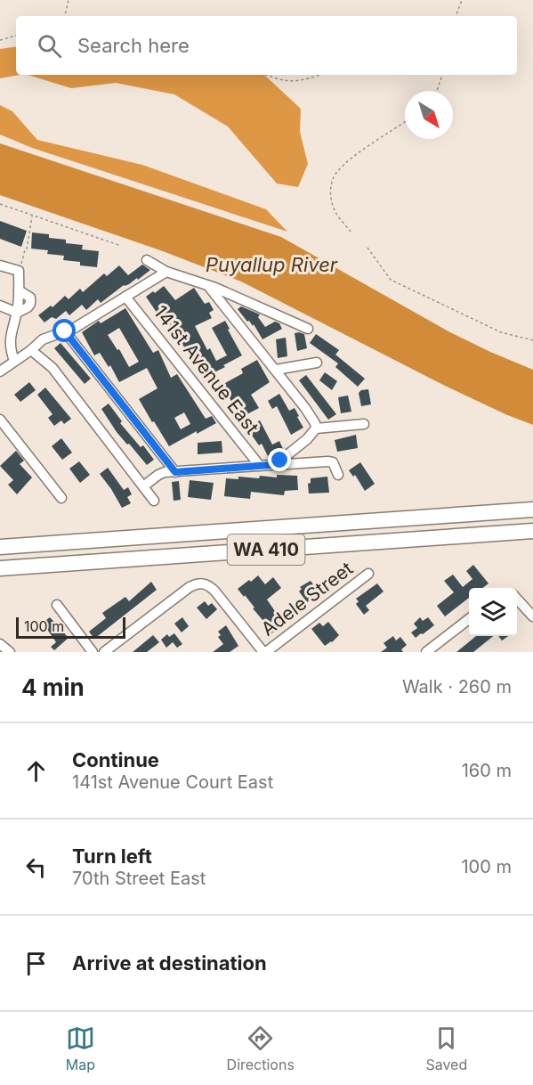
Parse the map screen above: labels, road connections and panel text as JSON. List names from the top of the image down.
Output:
{
  "streets": {
    "highway": ["WA 410"],
    "street": ["141st Avenue East", "Adele Street"]
  },
  "water": ["Puyallup River"],
  "scale_bar": "100 m",
  "north": "bottom right",
  "page": {
    "search": "Search here",
    "scale": "100 m",
    "heading": ["4 min", "Walk · 260 m"],
    "list": [
      ["Continue", "141st Avenue Court East", "160 m"],
      ["Turn left", "70th Street East", "100 m"],
      "Arrive at destination"
    ],
    "nav": ["Map", "Directions", "Saved"]
  }
}
